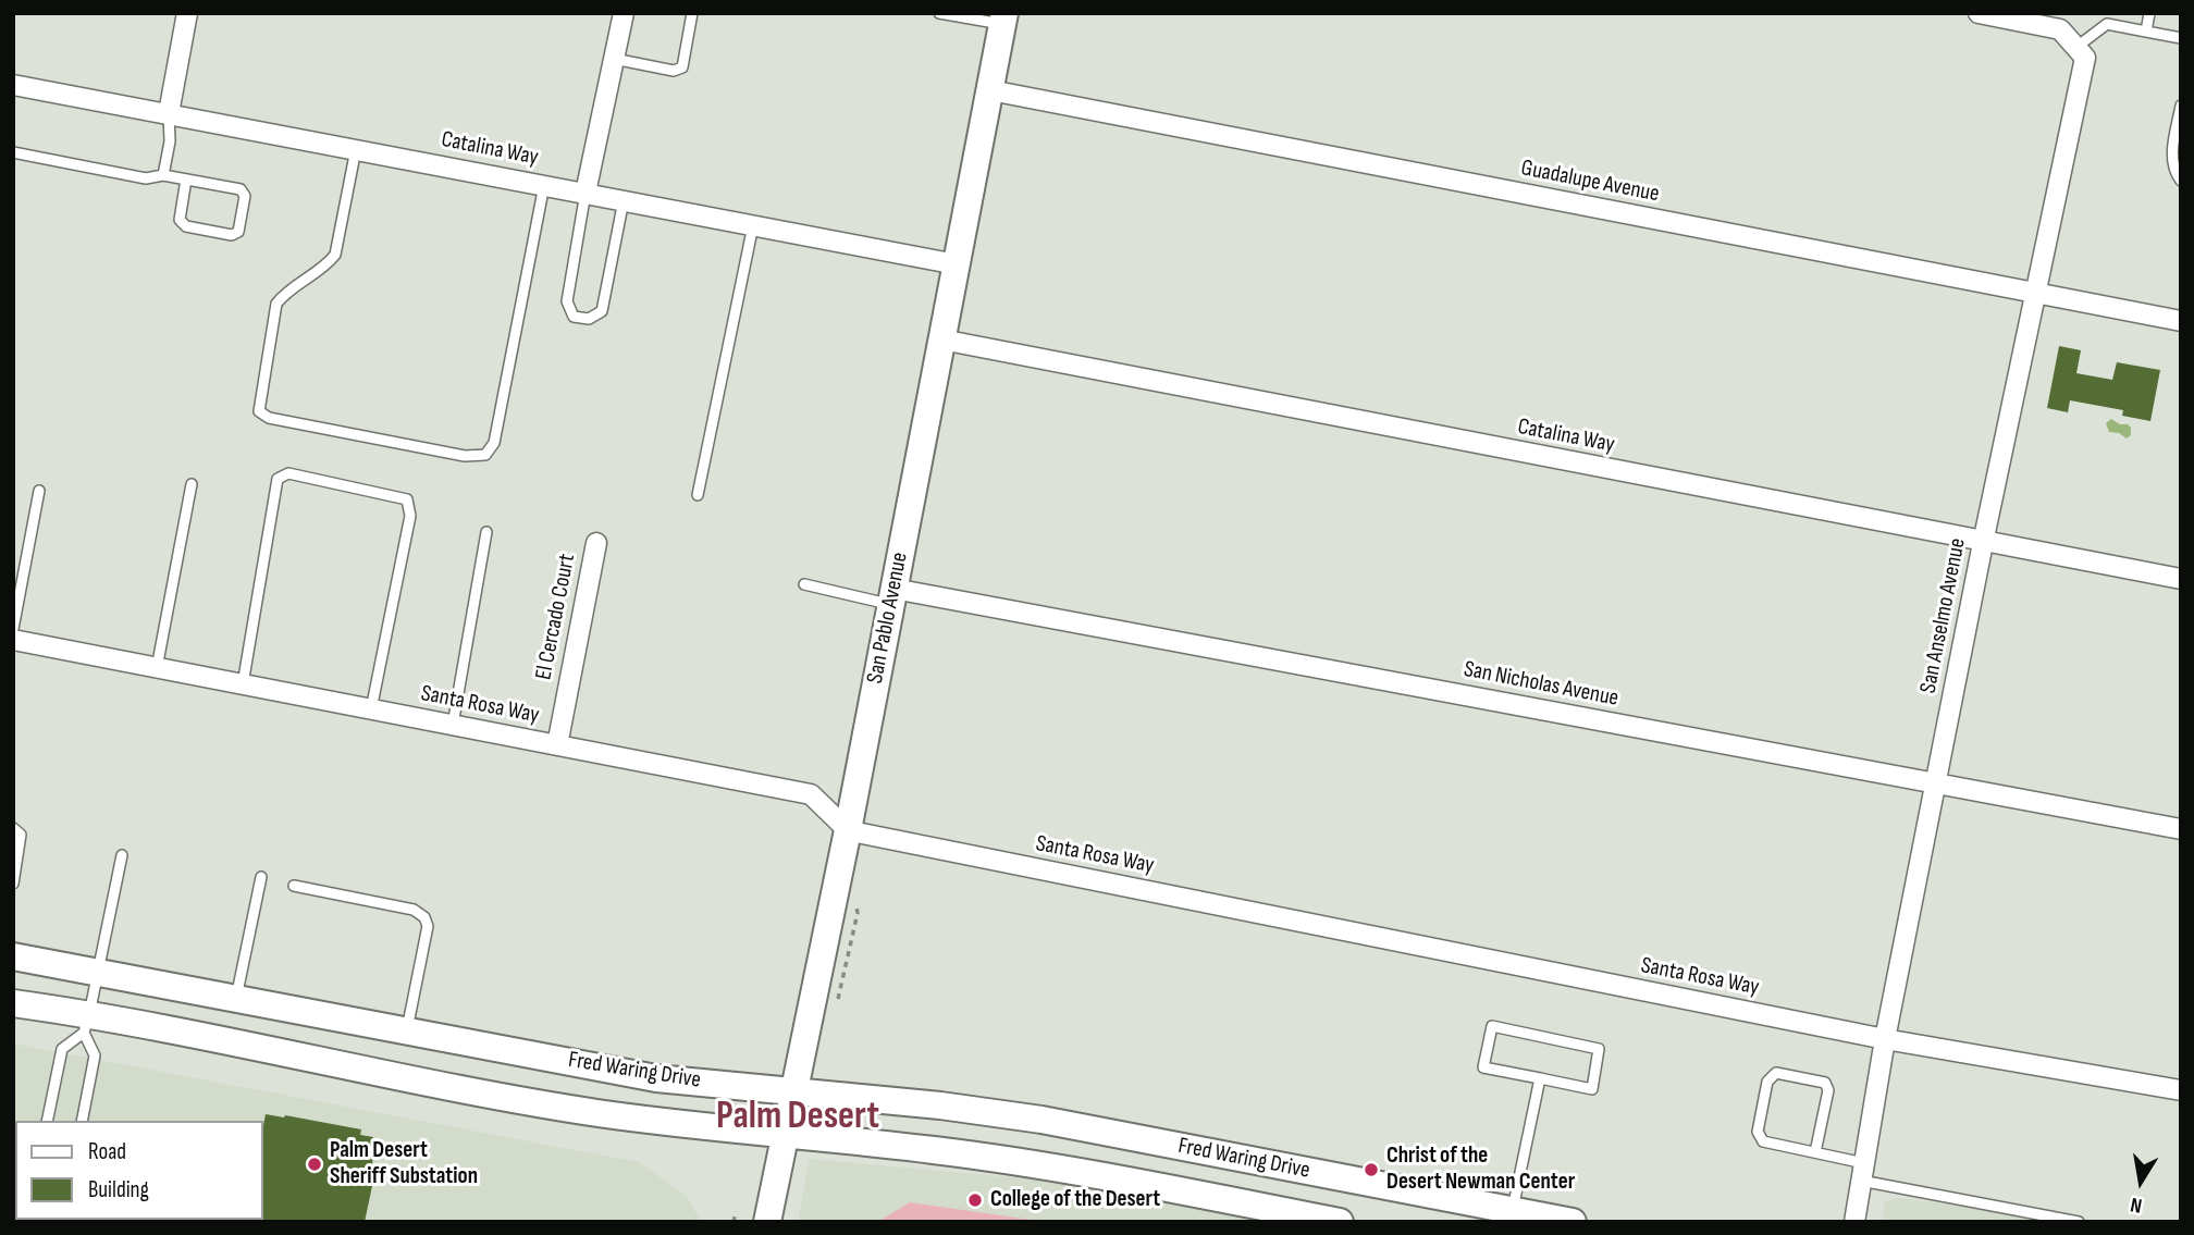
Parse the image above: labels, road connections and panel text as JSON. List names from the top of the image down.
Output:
{
  "streets": {
    "main road": ["San Pablo Avenue", "Fred Waring Drive"],
    "street": [
      "Catalina Way",
      "Guadalupe Avenue",
      "San Anselmo Avenue",
      "El Cercado Court",
      "San Nicholas Avenue",
      "Santa Rosa Way"
    ]
  },
  "crossings": [
    ["Catalina Way", "San Anselmo Avenue"],
    ["Catalina Way", "San Pablo Avenue"],
    ["Guadalupe Avenue", "San Anselmo Avenue"],
    ["Guadalupe Avenue", "San Pablo Avenue"],
    ["San Anselmo Avenue", "San Nicholas Avenue"],
    ["San Anselmo Avenue", "Santa Rosa Way"],
    ["El Cercado Court", "Santa Rosa Way"],
    ["San Pablo Avenue", "San Nicholas Avenue"],
    ["San Pablo Avenue", "Santa Rosa Way"],
    ["San Pablo Avenue", "Fred Waring Drive"]
  ],
  "districts": ["Palm Desert"],
  "places": ["Palm Desert Sheriff Substation", "Christ of the Desert Newman Center", "College of the Desert"],
  "legend": ["Road", "Building"],
  "north": "bottom"
}
